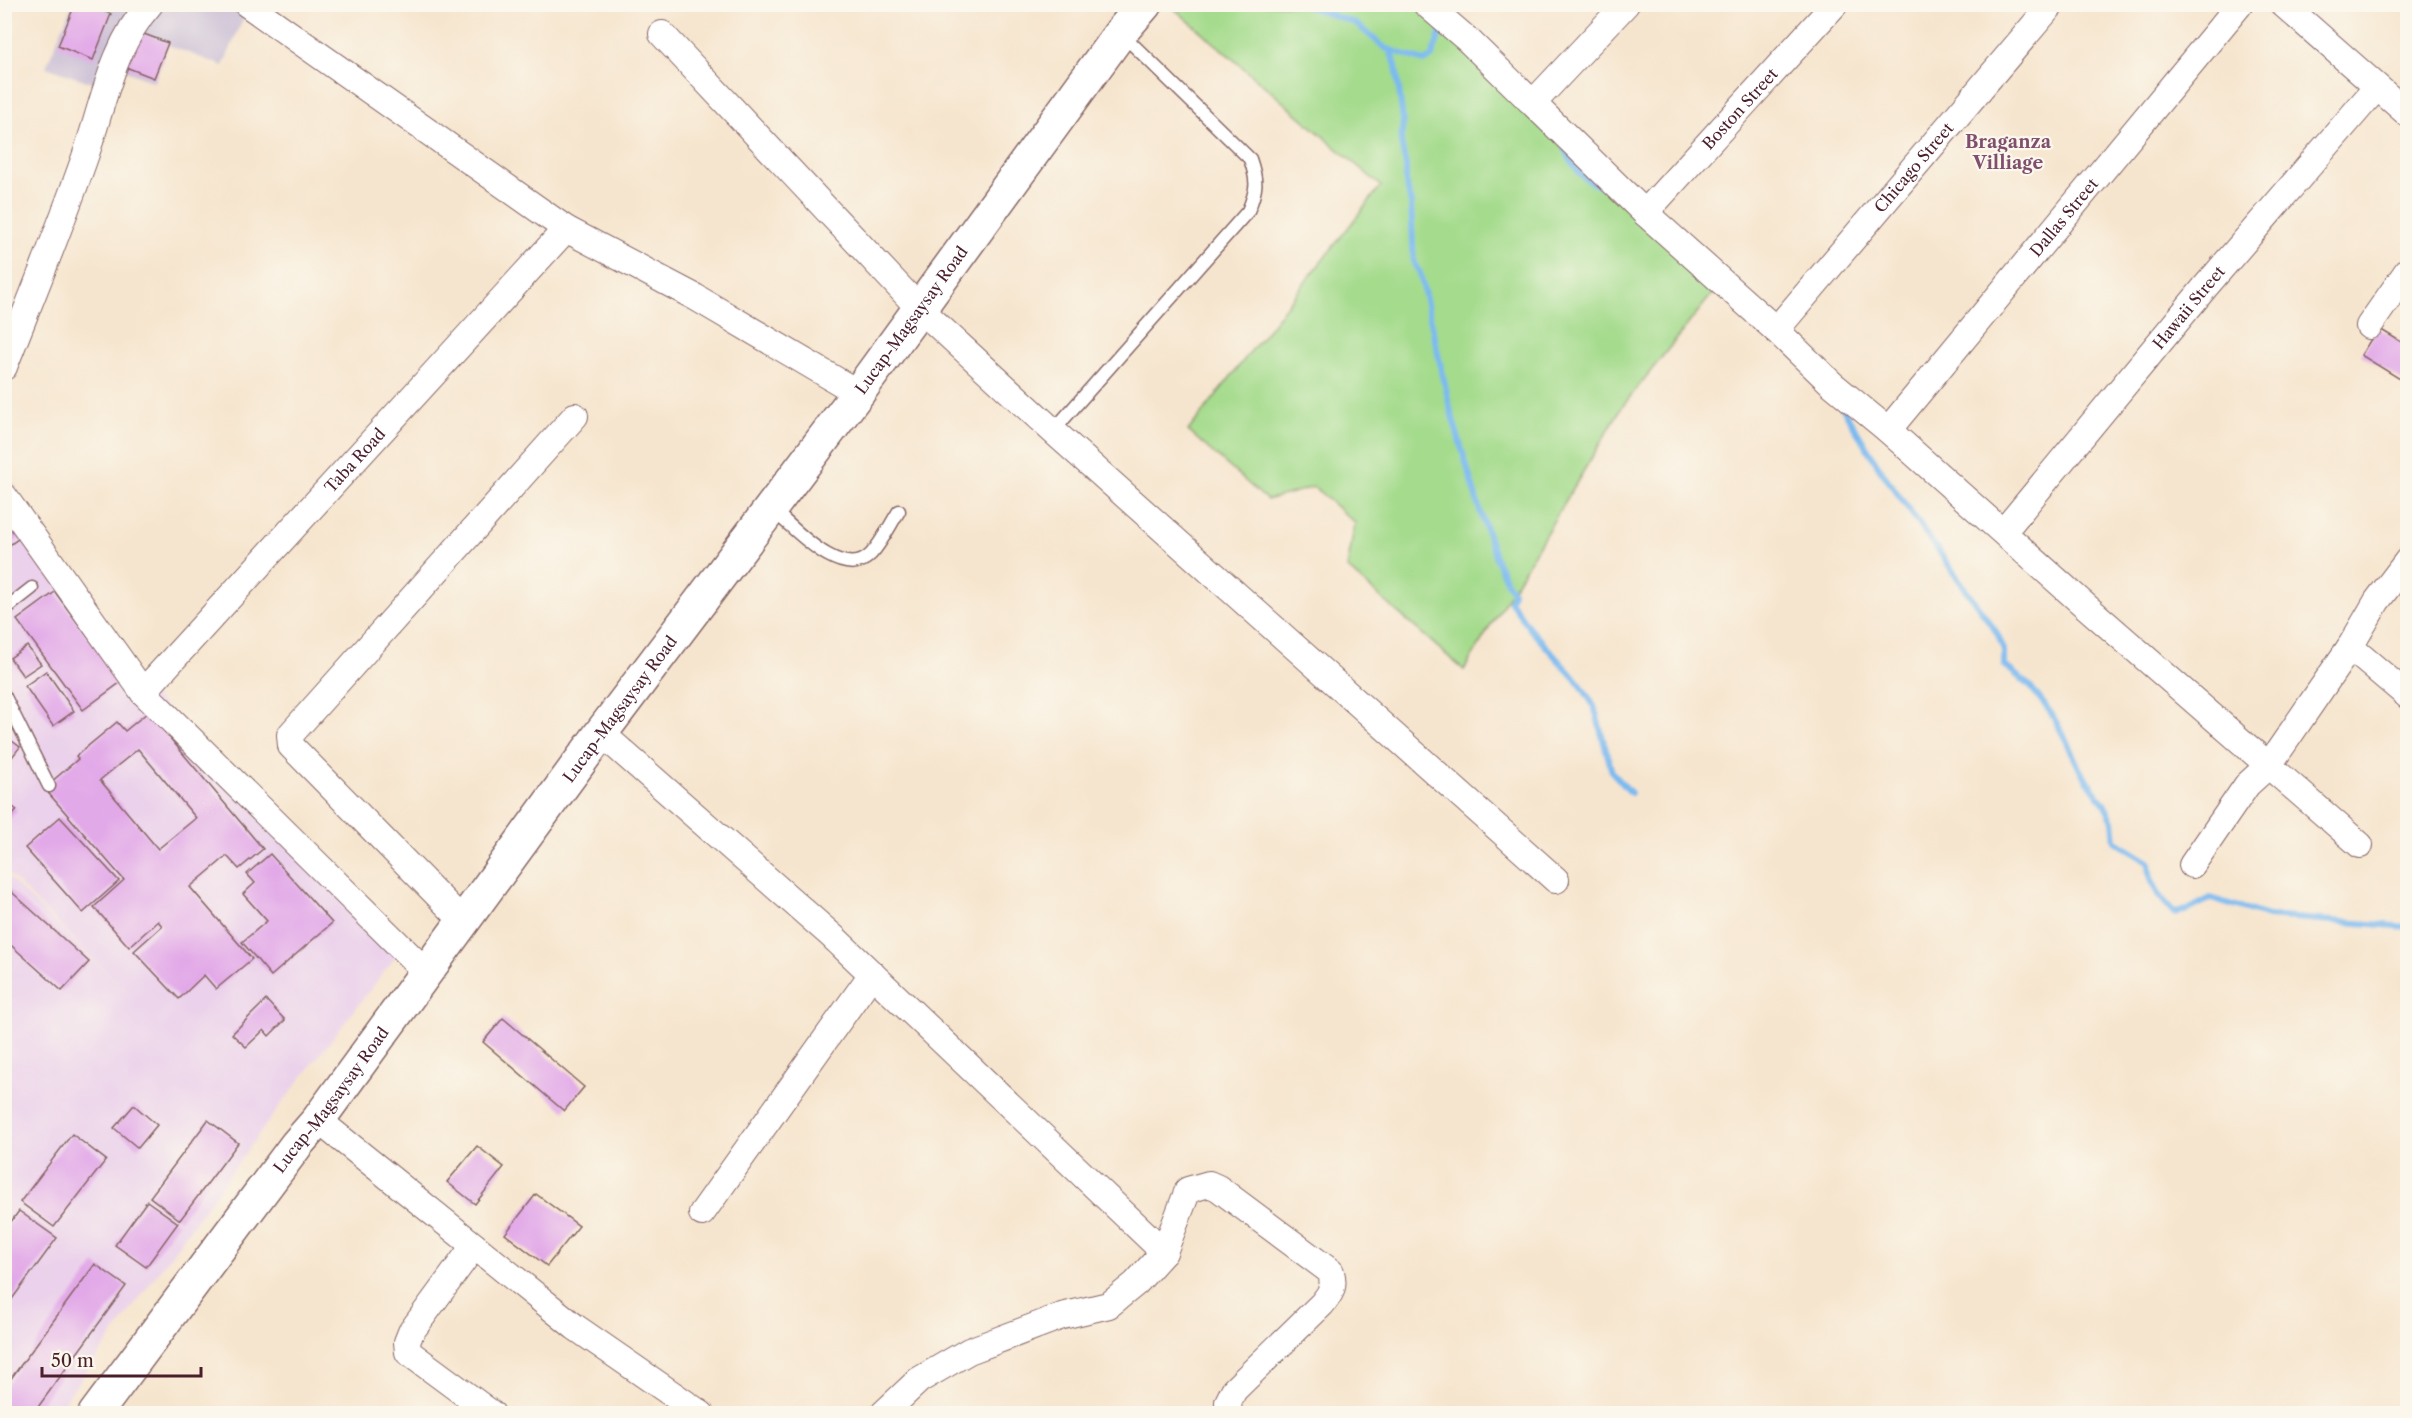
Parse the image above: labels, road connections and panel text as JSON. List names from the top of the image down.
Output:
{
  "streets": {
    "street": [
      "Boston Street",
      "Chicago Street",
      "Dallas Street",
      "Hawaii Street",
      "Lucap-Magsaysay Road",
      "Taba Road"
    ]
  },
  "districts": ["Braganza Villiage"],
  "scale_bar": "50 m"
}
